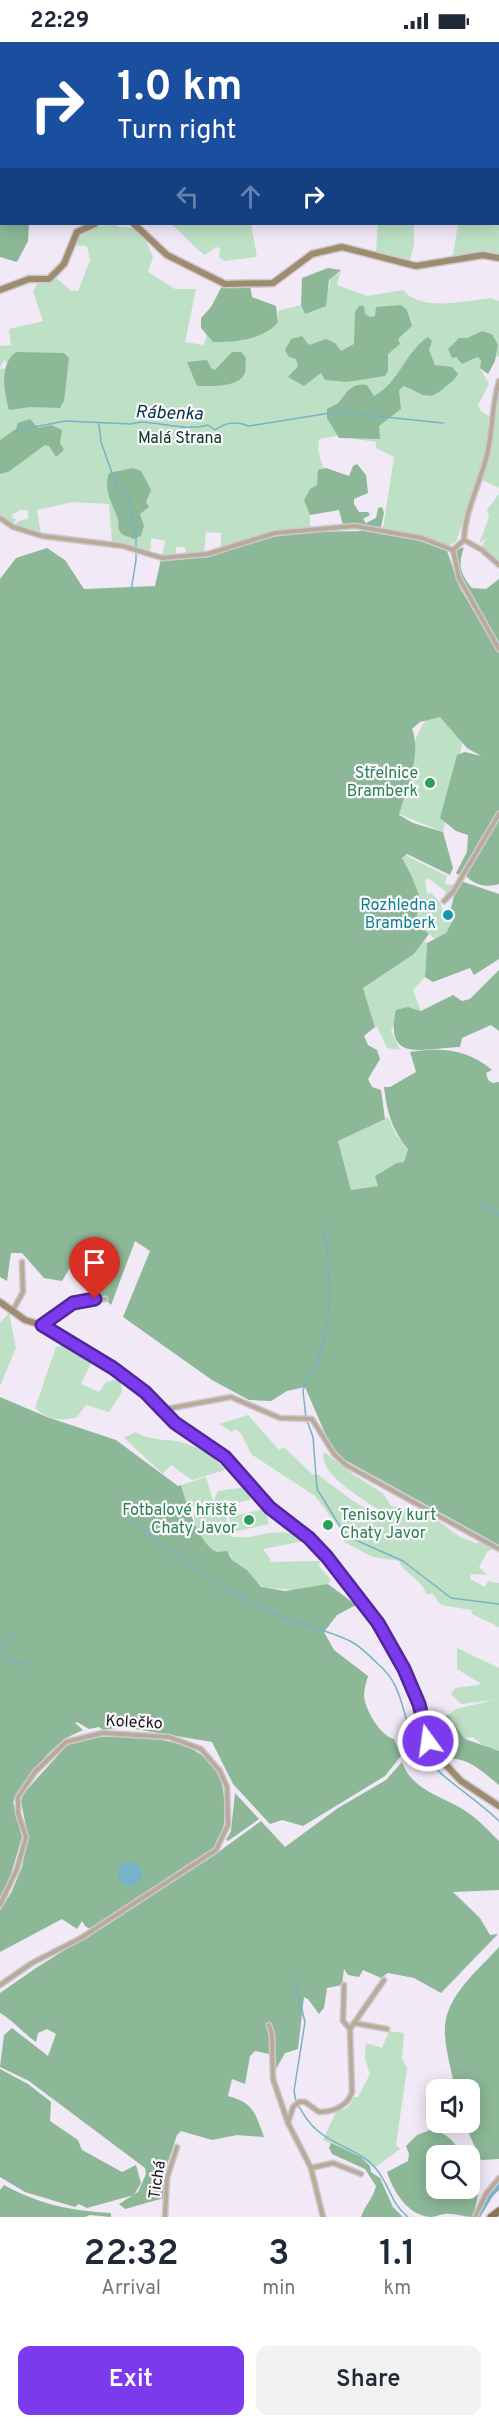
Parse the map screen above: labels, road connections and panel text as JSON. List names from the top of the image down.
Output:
{
  "streets": {
    "street": ["Kolečko", "Tichá"]
  },
  "water": ["Rábenka"],
  "parks": ["Malá Strana"],
  "places": [
    "Střelnice Bramberk",
    "Rozhledna Bramberk",
    "Fotbalové hřiště Chaty Javor",
    "Tenisový kurt Chaty Javor"
  ],
  "page": {
    "status": "22:29",
    "turn": ["1.0 km", "Turn right"],
    "eta": [
      "22:32",
      "Arrival",
      "3",
      "min",
      "1.1",
      "km"
    ],
    "buttons": ["Exit", "Share"]
  }
}
